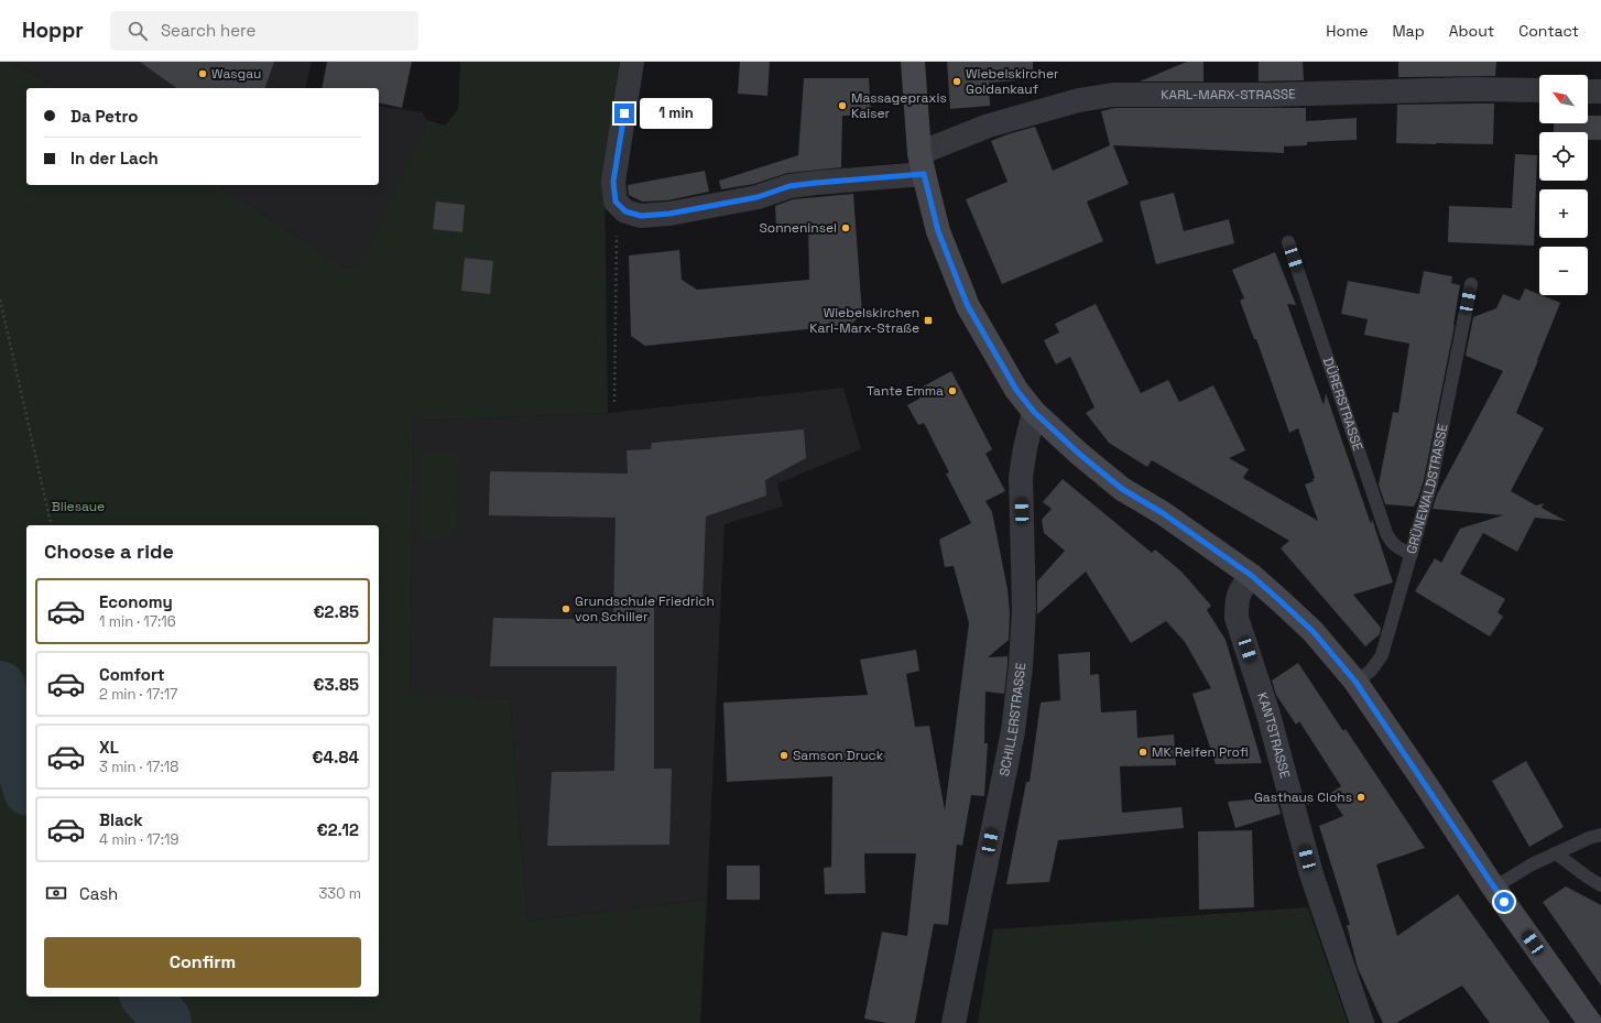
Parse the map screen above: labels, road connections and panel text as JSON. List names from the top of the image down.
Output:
{
  "streets": {
    "street": ["KARL-MARX-STRASSE", "SCHILLERSTRASSE", "KANTSTRASSE"],
    "lane": ["DÜRERSTRASSE", "GRÜNEWALDSTRASSE"]
  },
  "crossings": [
    ["DÜRERSTRASSE", "GRÜNEWALDSTRASSE"]
  ],
  "parks": ["Bliesaue"],
  "places": {
    "other": [
      "Wasgau",
      "Wiebelskircher Goldankauf",
      "Massagepraxis Kaiser",
      "Sonneninsel",
      "Tante Emma",
      "Grundschule Friedrich von Schiller",
      "MK Reifen Profi",
      "Samson Druck",
      "Gasthaus Clohs"
    ],
    "transit": ["Wiebelskirchen Karl-Marx-Straße"]
  },
  "north": "top left",
  "page": {
    "header": "Hoppr",
    "search": "Search here",
    "nav": [
      "Home",
      "Map",
      "About",
      "Contact"
    ],
    "map_buttons": ["+", "−"],
    "banner": ["Da Petro", "In der Lach"],
    "bubble": "1 min",
    "heading": "Choose a ride",
    "list": [
      {
        "name": "Economy",
        "note": "1 min · 17:16",
        "value": "€2.85"
      },
      {
        "name": "Comfort",
        "note": "2 min · 17:17",
        "value": "€3.85"
      },
      {
        "name": "XL",
        "note": "3 min · 17:18",
        "value": "€4.84"
      },
      {
        "name": "Black",
        "note": "4 min · 17:19",
        "value": "€2.12"
      }
    ],
    "pay": ["Cash", "330 m"],
    "buttons": "Confirm"
  }
}
